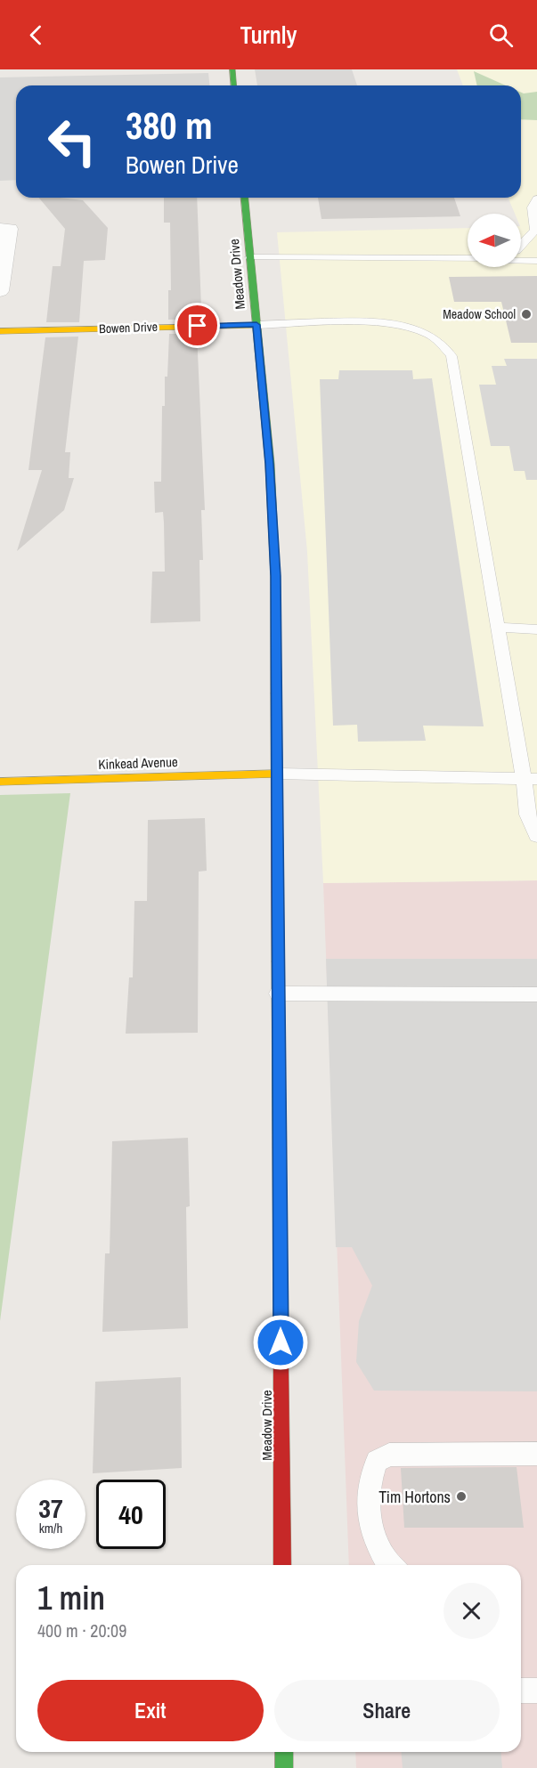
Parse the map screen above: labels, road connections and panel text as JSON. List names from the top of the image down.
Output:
{
  "streets": {
    "street": ["Meadow Drive", "Bowen Drive", "Kinkead Avenue"]
  },
  "crossings": [
    ["Meadow Drive", "Bowen Drive"],
    ["Meadow Drive", "Kinkead Avenue"]
  ],
  "places": ["Meadow School", "Tim Hortons"],
  "north": "left",
  "page": {
    "header": "Turnly",
    "turn": ["380 m", "Bowen Drive"],
    "speed": "37 km/h",
    "limit": "40",
    "heading": ["1 min", "400 m · 20:09"],
    "buttons": ["Exit", "Share"]
  }
}
